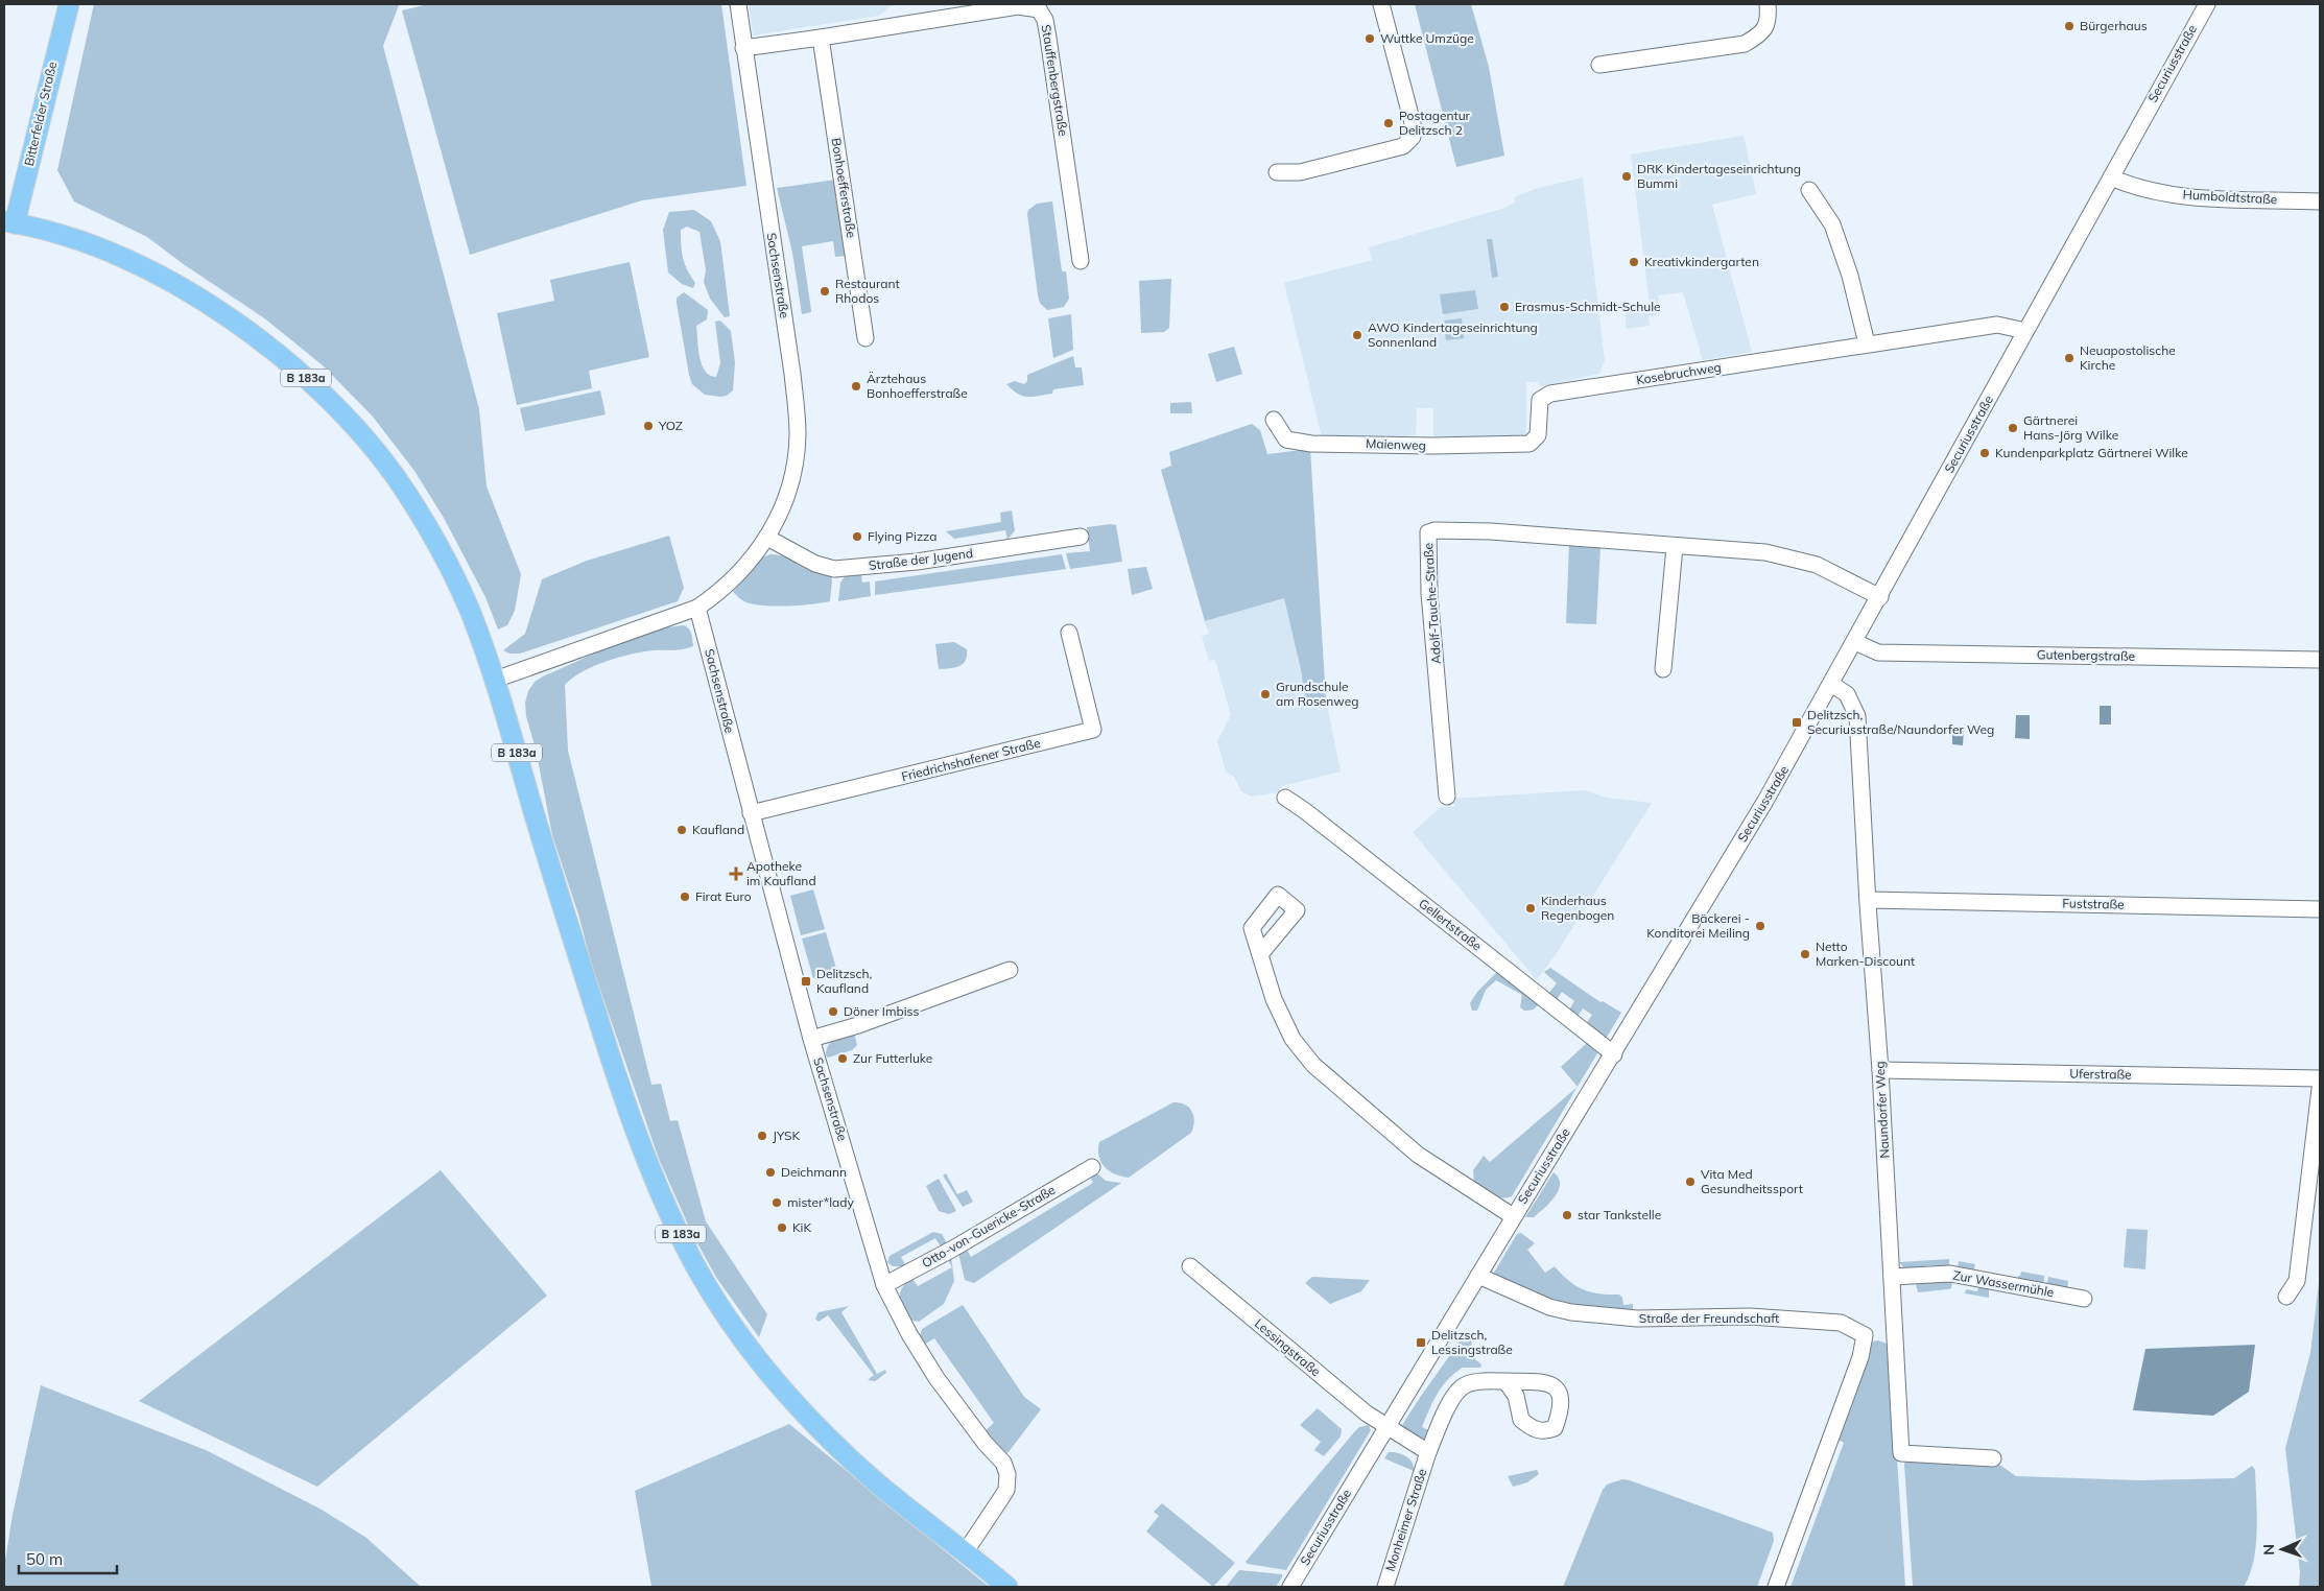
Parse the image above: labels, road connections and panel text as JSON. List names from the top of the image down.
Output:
{
  "streets": {
    "main road": ["Bitterfelder Straße", "B 183a"],
    "street": [
      "Securiusstraße",
      "Stauffenbergstraße",
      "Bonhoefferstraße",
      "Humboldtstraße",
      "Sachsenstraße",
      "Kosebruchweg",
      "Maienweg",
      "Straße der Jugend",
      "Adolf-Tauche-Straße",
      "Gutenbergstraße",
      "Friedrichshafener Straße",
      "Fuststraße",
      "Gellertstraße",
      "Uferstraße",
      "Naundorfer Weg",
      "Otto-von-Guericke-Straße",
      "Zur Wassermühle",
      "Straße der Freundschaft",
      "Lessingstraße",
      "Monheimer Straße"
    ]
  },
  "crossings": [
    ["Securiusstraße", "Humboldtstraße"],
    ["Securiusstraße", "Kosebruchweg"],
    ["Securiusstraße", "Adolf-Tauche-Straße"],
    ["Securiusstraße", "Gutenbergstraße"],
    ["Securiusstraße", "Gellertstraße"],
    ["Securiusstraße", "Naundorfer Weg"],
    ["Securiusstraße", "Straße der Freundschaft"],
    ["Securiusstraße", "Lessingstraße"],
    ["Securiusstraße", "Monheimer Straße"],
    ["Stauffenbergstraße", "Bonhoefferstraße"],
    ["Stauffenbergstraße", "Sachsenstraße"],
    ["Bitterfelder Straße", "B 183a"],
    ["Sachsenstraße", "B 183a"],
    ["Sachsenstraße", "Straße der Jugend"],
    ["Sachsenstraße", "Friedrichshafener Straße"],
    ["Sachsenstraße", "Otto-von-Guericke-Straße"],
    ["Kosebruchweg", "Maienweg"],
    ["Fuststraße", "Naundorfer Weg"],
    ["Uferstraße", "Naundorfer Weg"],
    ["Naundorfer Weg", "Zur Wassermühle"],
    ["Lessingstraße", "Monheimer Straße"]
  ],
  "places": {
    "other": [
      "Bürgerhaus",
      "Wuttke Umzüge",
      "Postagentur Delitzsch 2",
      "DRK Kindertageseinrichtung Bummi",
      "Kreativkindergarten",
      "Restaurant Rhodos",
      "Erasmus-Schmidt-Schule",
      "AWO Kindertageseinrichtung Sonnenland",
      "Neuapostolische Kirche",
      "Ärztehaus Bonhoefferstraße",
      "YOZ",
      "Gärtnerei Hans-Jörg Wilke",
      "Kundenparkplatz Gärtnerei Wilke",
      "Flying Pizza",
      "Grundschule am Rosenweg",
      "Kaufland",
      "Firat Euro",
      "Kinderhaus Regenbogen",
      "Bäckerei - Konditorei Meiling",
      "Netto Marken-Discount",
      "Döner Imbiss",
      "Zur Futterluke",
      "JYSK",
      "Deichmann",
      "Vita Med Gesundheitssport",
      "mister*lady",
      "star Tankstelle",
      "KiK"
    ],
    "transit": ["Delitzsch, Securiusstraße/Naundorfer Weg", "Delitzsch, Kaufland", "Delitzsch, Lessingstraße"],
    "health": ["Apotheke im Kaufland"]
  },
  "scale_bar": "50 m",
  "north": "left"
}
